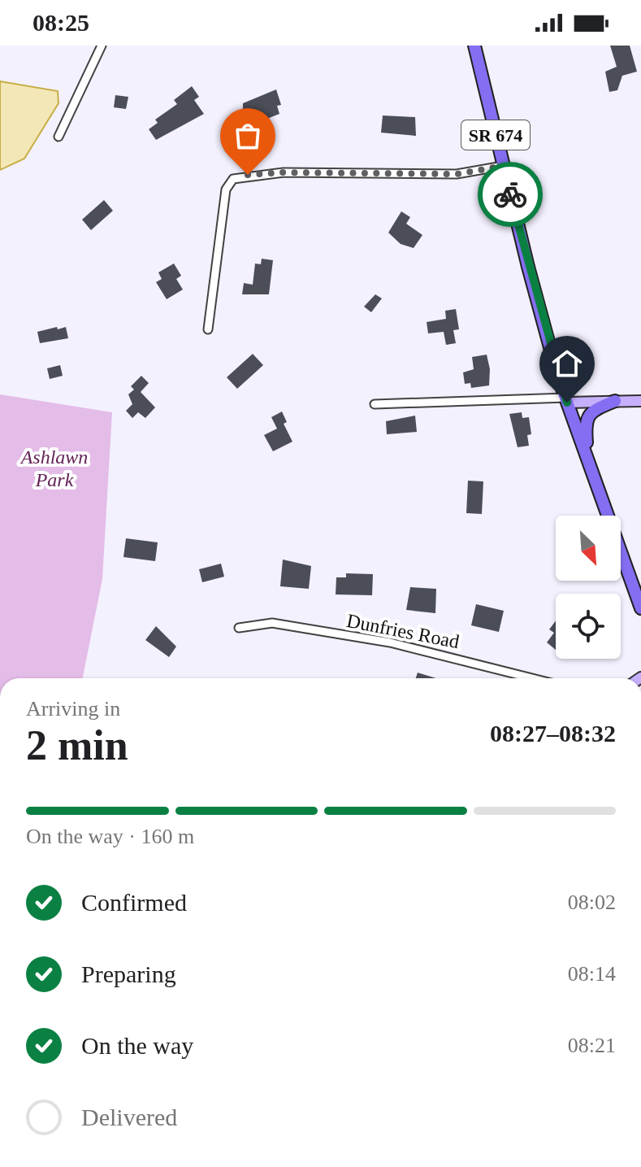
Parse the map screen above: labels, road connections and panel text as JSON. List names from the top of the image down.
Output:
{
  "streets": {
    "main road": ["SR 674"],
    "street": ["Dunfries Road"]
  },
  "parks": ["Ashlawn Park"],
  "north": "bottom right",
  "page": {
    "status": "08:25",
    "heading": ["2 min", "Arriving in", "08:27–08:32"],
    "bar": "On the way · 160 m",
    "list": [
      ["Confirmed", "08:02"],
      ["Preparing", "08:14"],
      ["On the way", "08:21"],
      "Delivered"
    ]
  }
}
